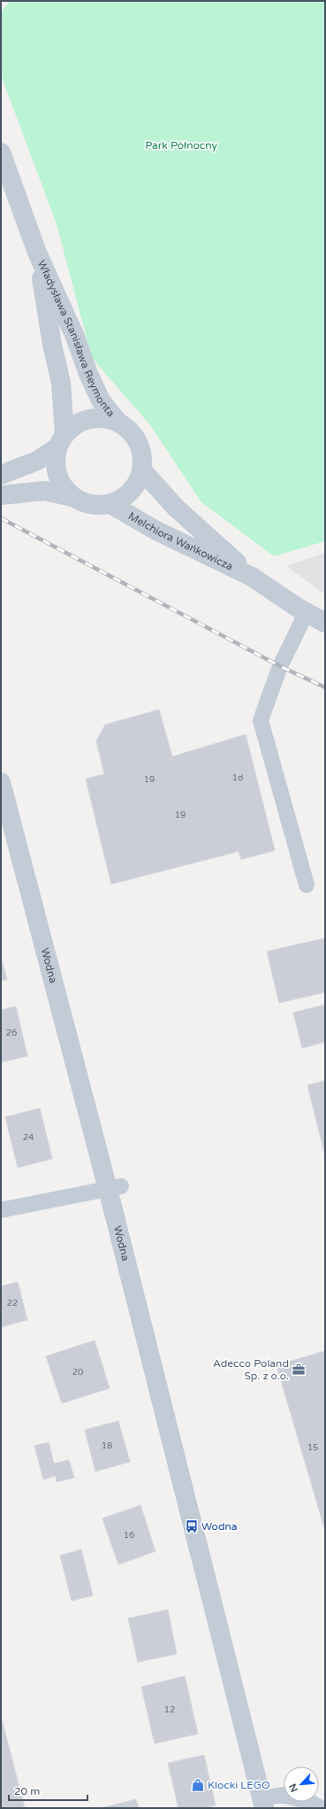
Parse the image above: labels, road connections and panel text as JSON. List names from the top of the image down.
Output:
{
  "streets": {
    "street": ["Władysława Stanisława Reymonta", "Melchiora Wańkowicza", "Wodna"]
  },
  "crossings": [
    ["Władysława Stanisława Reymonta", "Melchiora Wańkowicza"]
  ],
  "parks": ["Park Północny"],
  "places": {
    "office": ["Adecco Poland Sp. z o.o."],
    "bus stop": ["Wodna"],
    "shop": ["Klocki LEGO"]
  },
  "house_numbers": [
    "1d",
    "19",
    "19",
    "26",
    "24",
    "22",
    "20",
    "18",
    "15",
    "16",
    "12"
  ],
  "scale_bar": "20 m",
  "north": "bottom left"
}
